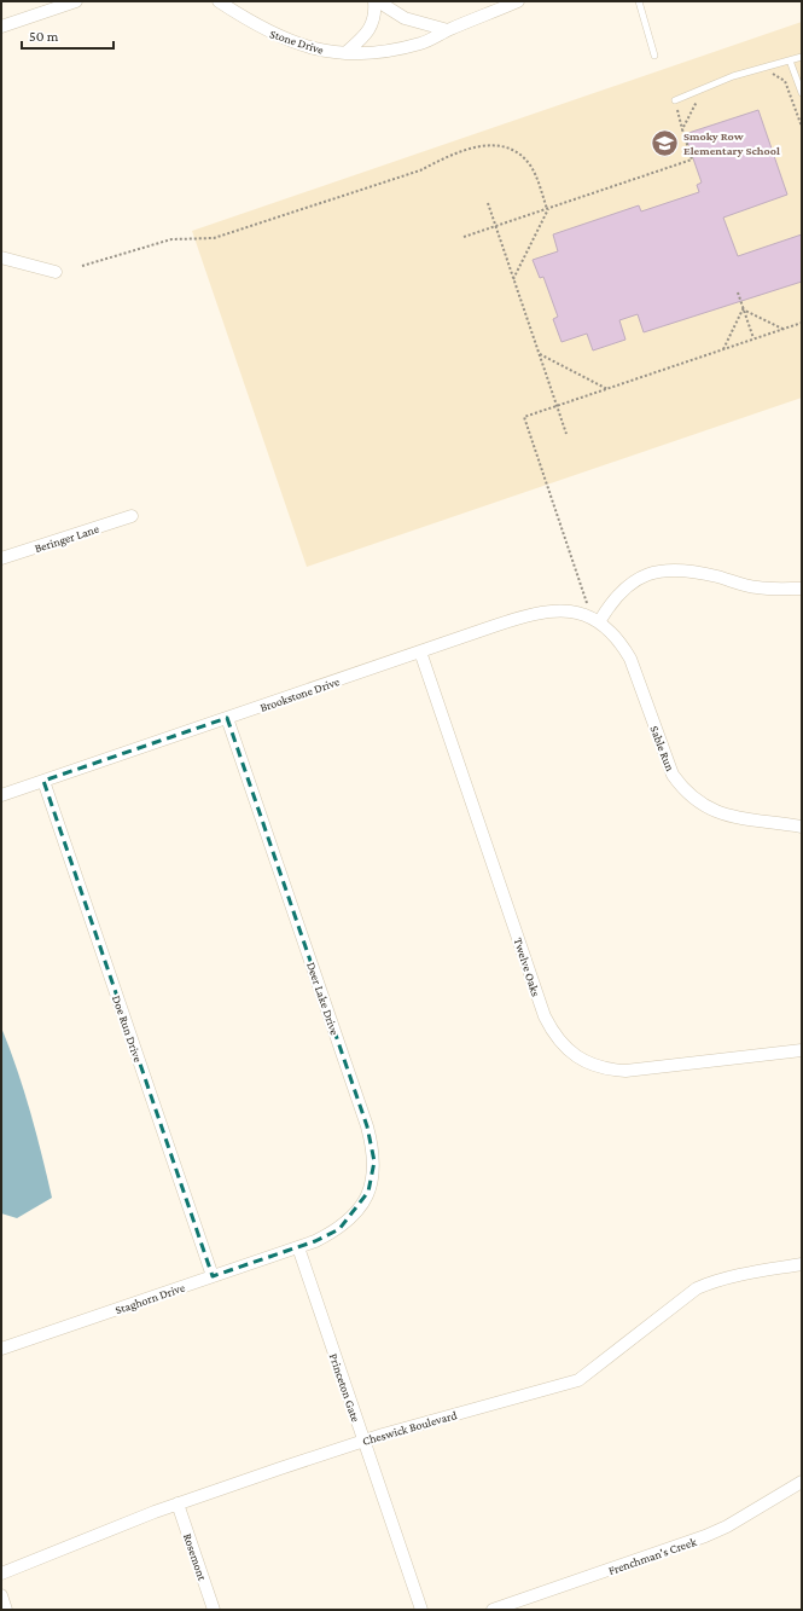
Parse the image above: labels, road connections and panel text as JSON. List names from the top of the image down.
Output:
{
  "streets": {
    "street": [
      "Stone Drive",
      "Beringer Lane",
      "Brookstone Drive",
      "Sable Run",
      "Twelve Oaks",
      "Deer Lake Drive",
      "Doe Run Drive",
      "Staghorn Drive",
      "Princeton Gate",
      "Cheswick Boulevard",
      "Frenchman's Creek",
      "Rosemont"
    ]
  },
  "crossings": [
    ["Brookstone Drive", "Sable Run"],
    ["Brookstone Drive", "Twelve Oaks"],
    ["Brookstone Drive", "Deer Lake Drive"],
    ["Brookstone Drive", "Doe Run Drive"],
    ["Deer Lake Drive", "Staghorn Drive"],
    ["Deer Lake Drive", "Princeton Gate"],
    ["Doe Run Drive", "Staghorn Drive"],
    ["Staghorn Drive", "Princeton Gate"],
    ["Princeton Gate", "Cheswick Boulevard"],
    ["Cheswick Boulevard", "Rosemont"]
  ],
  "places": {
    "school or university": ["Smoky Row Elementary School"]
  },
  "scale_bar": "50 m"
}
